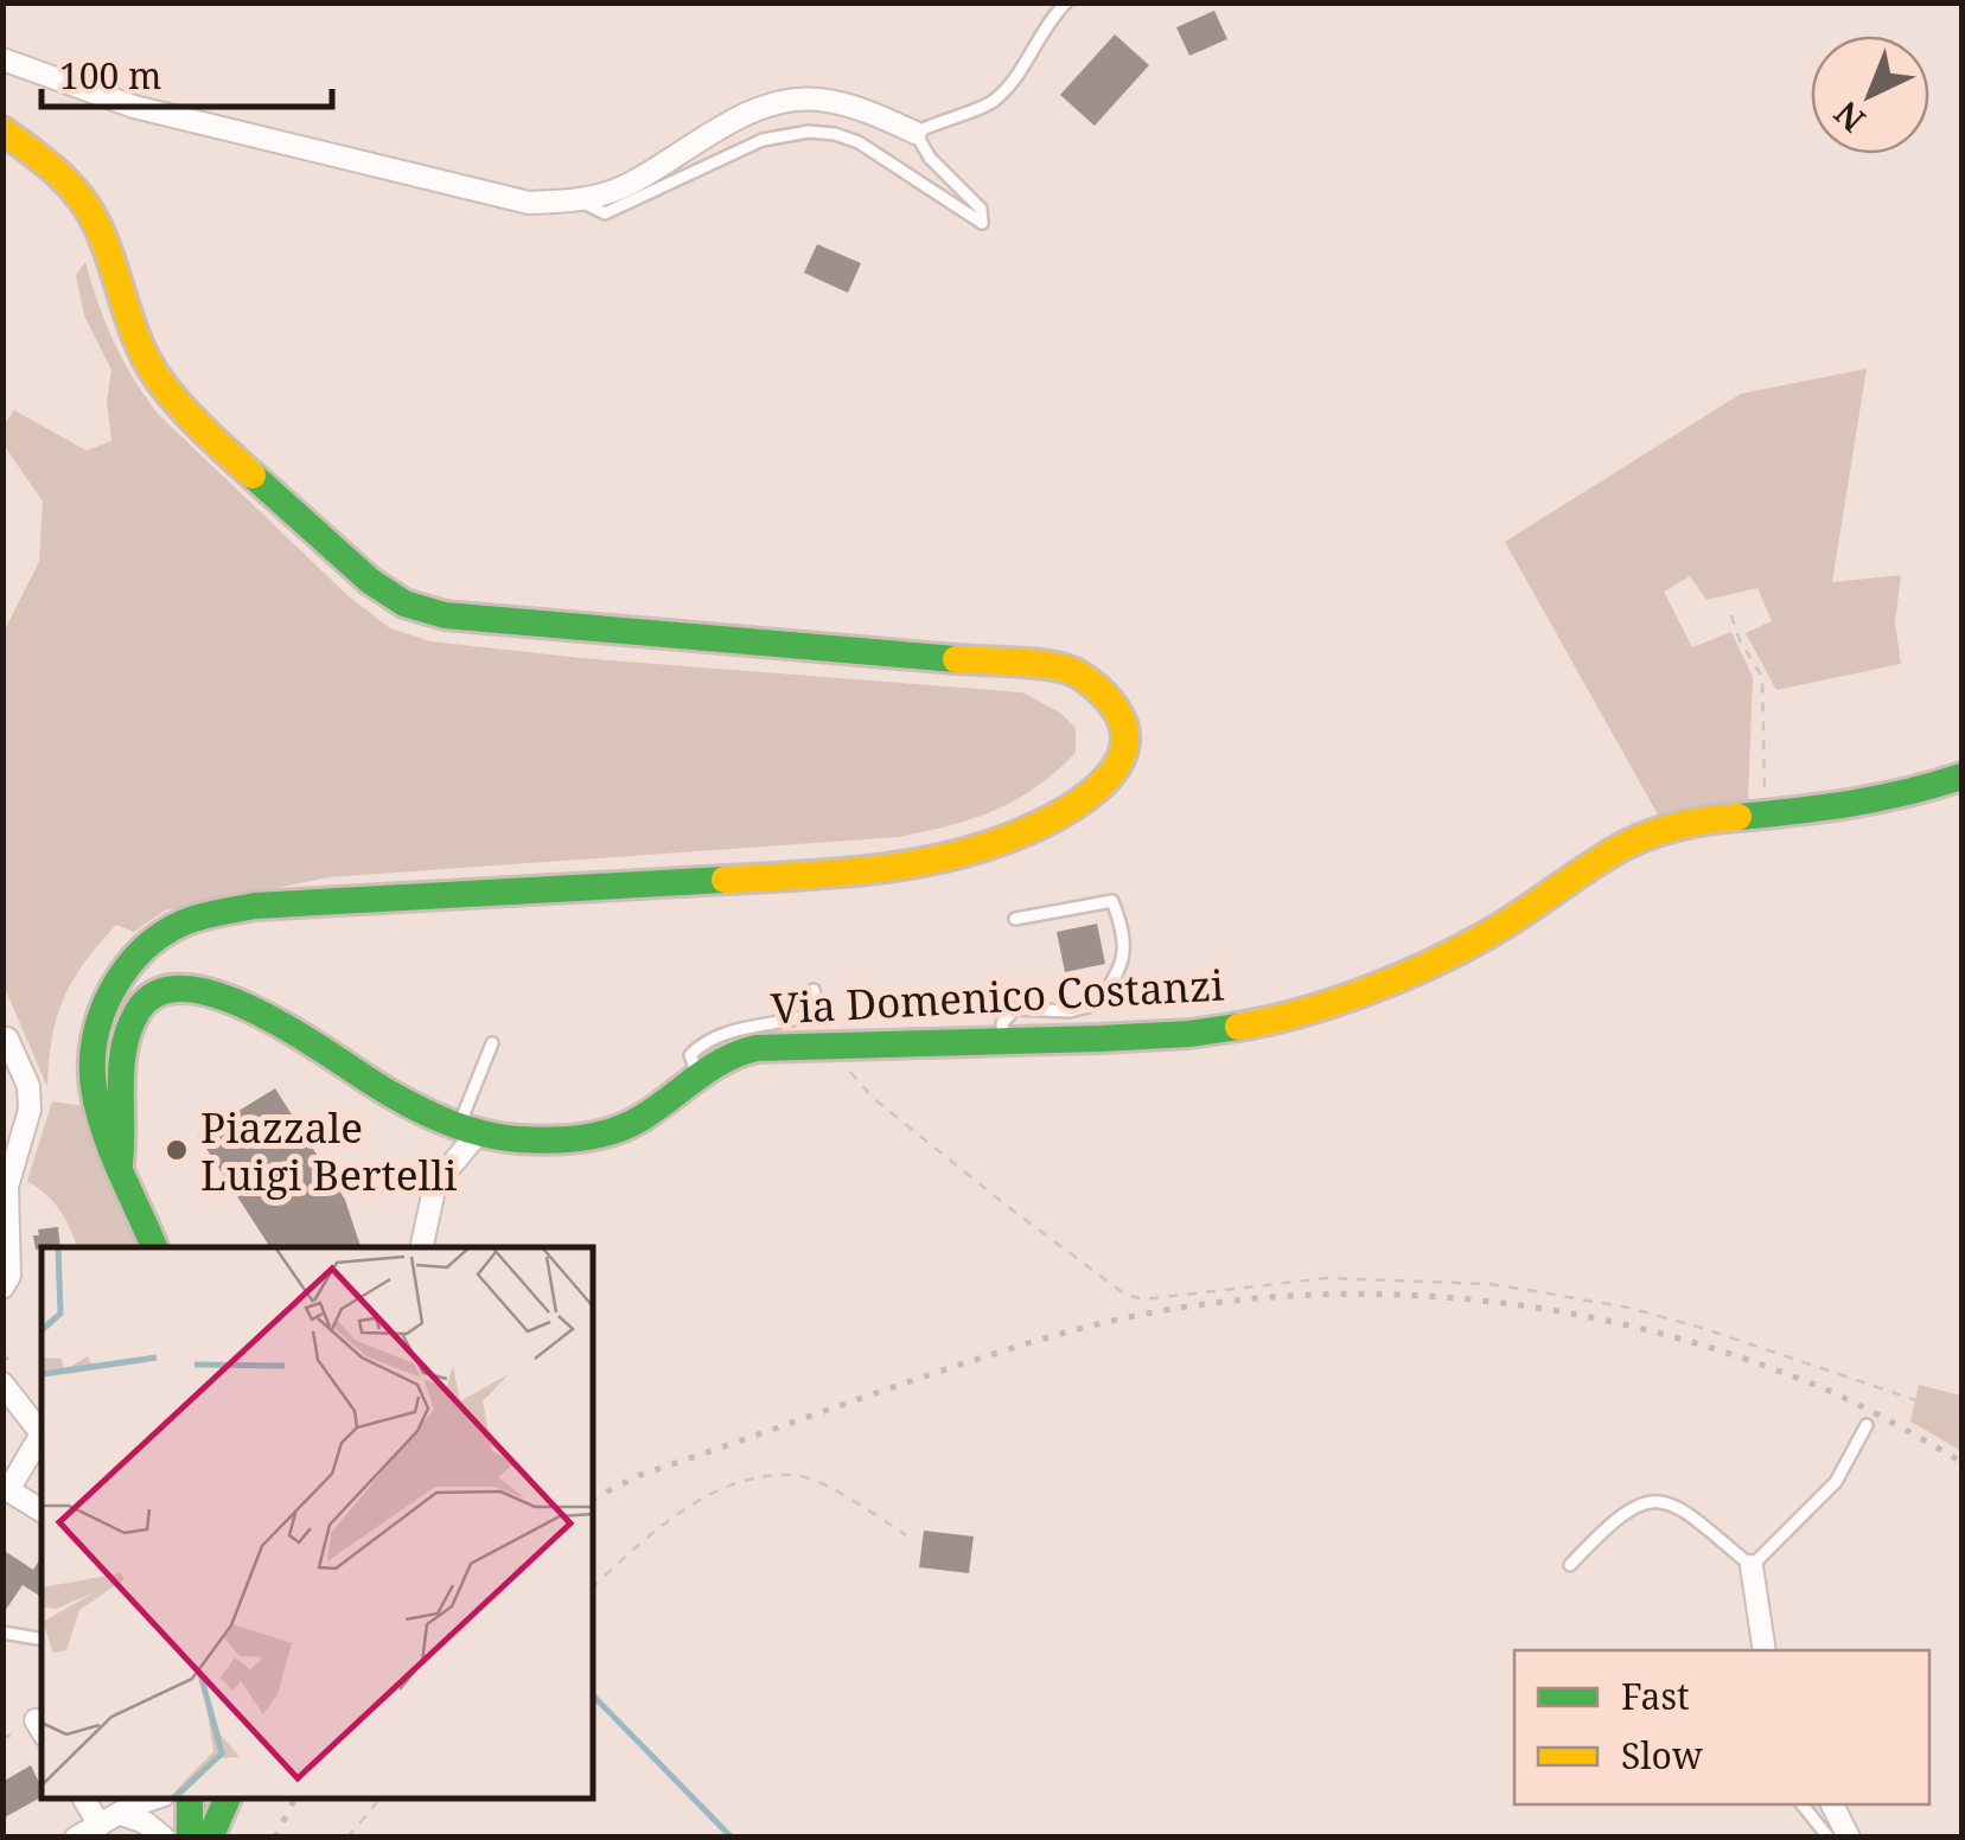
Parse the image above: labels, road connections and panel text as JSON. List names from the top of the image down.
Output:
{
  "streets": {
    "main road": ["Via Domenico Costanzi"]
  },
  "places": ["Piazzale Luigi Bertelli"],
  "legend": ["Fast", "Slow"],
  "scale_bar": "100 m",
  "north": "bottom left"
}
